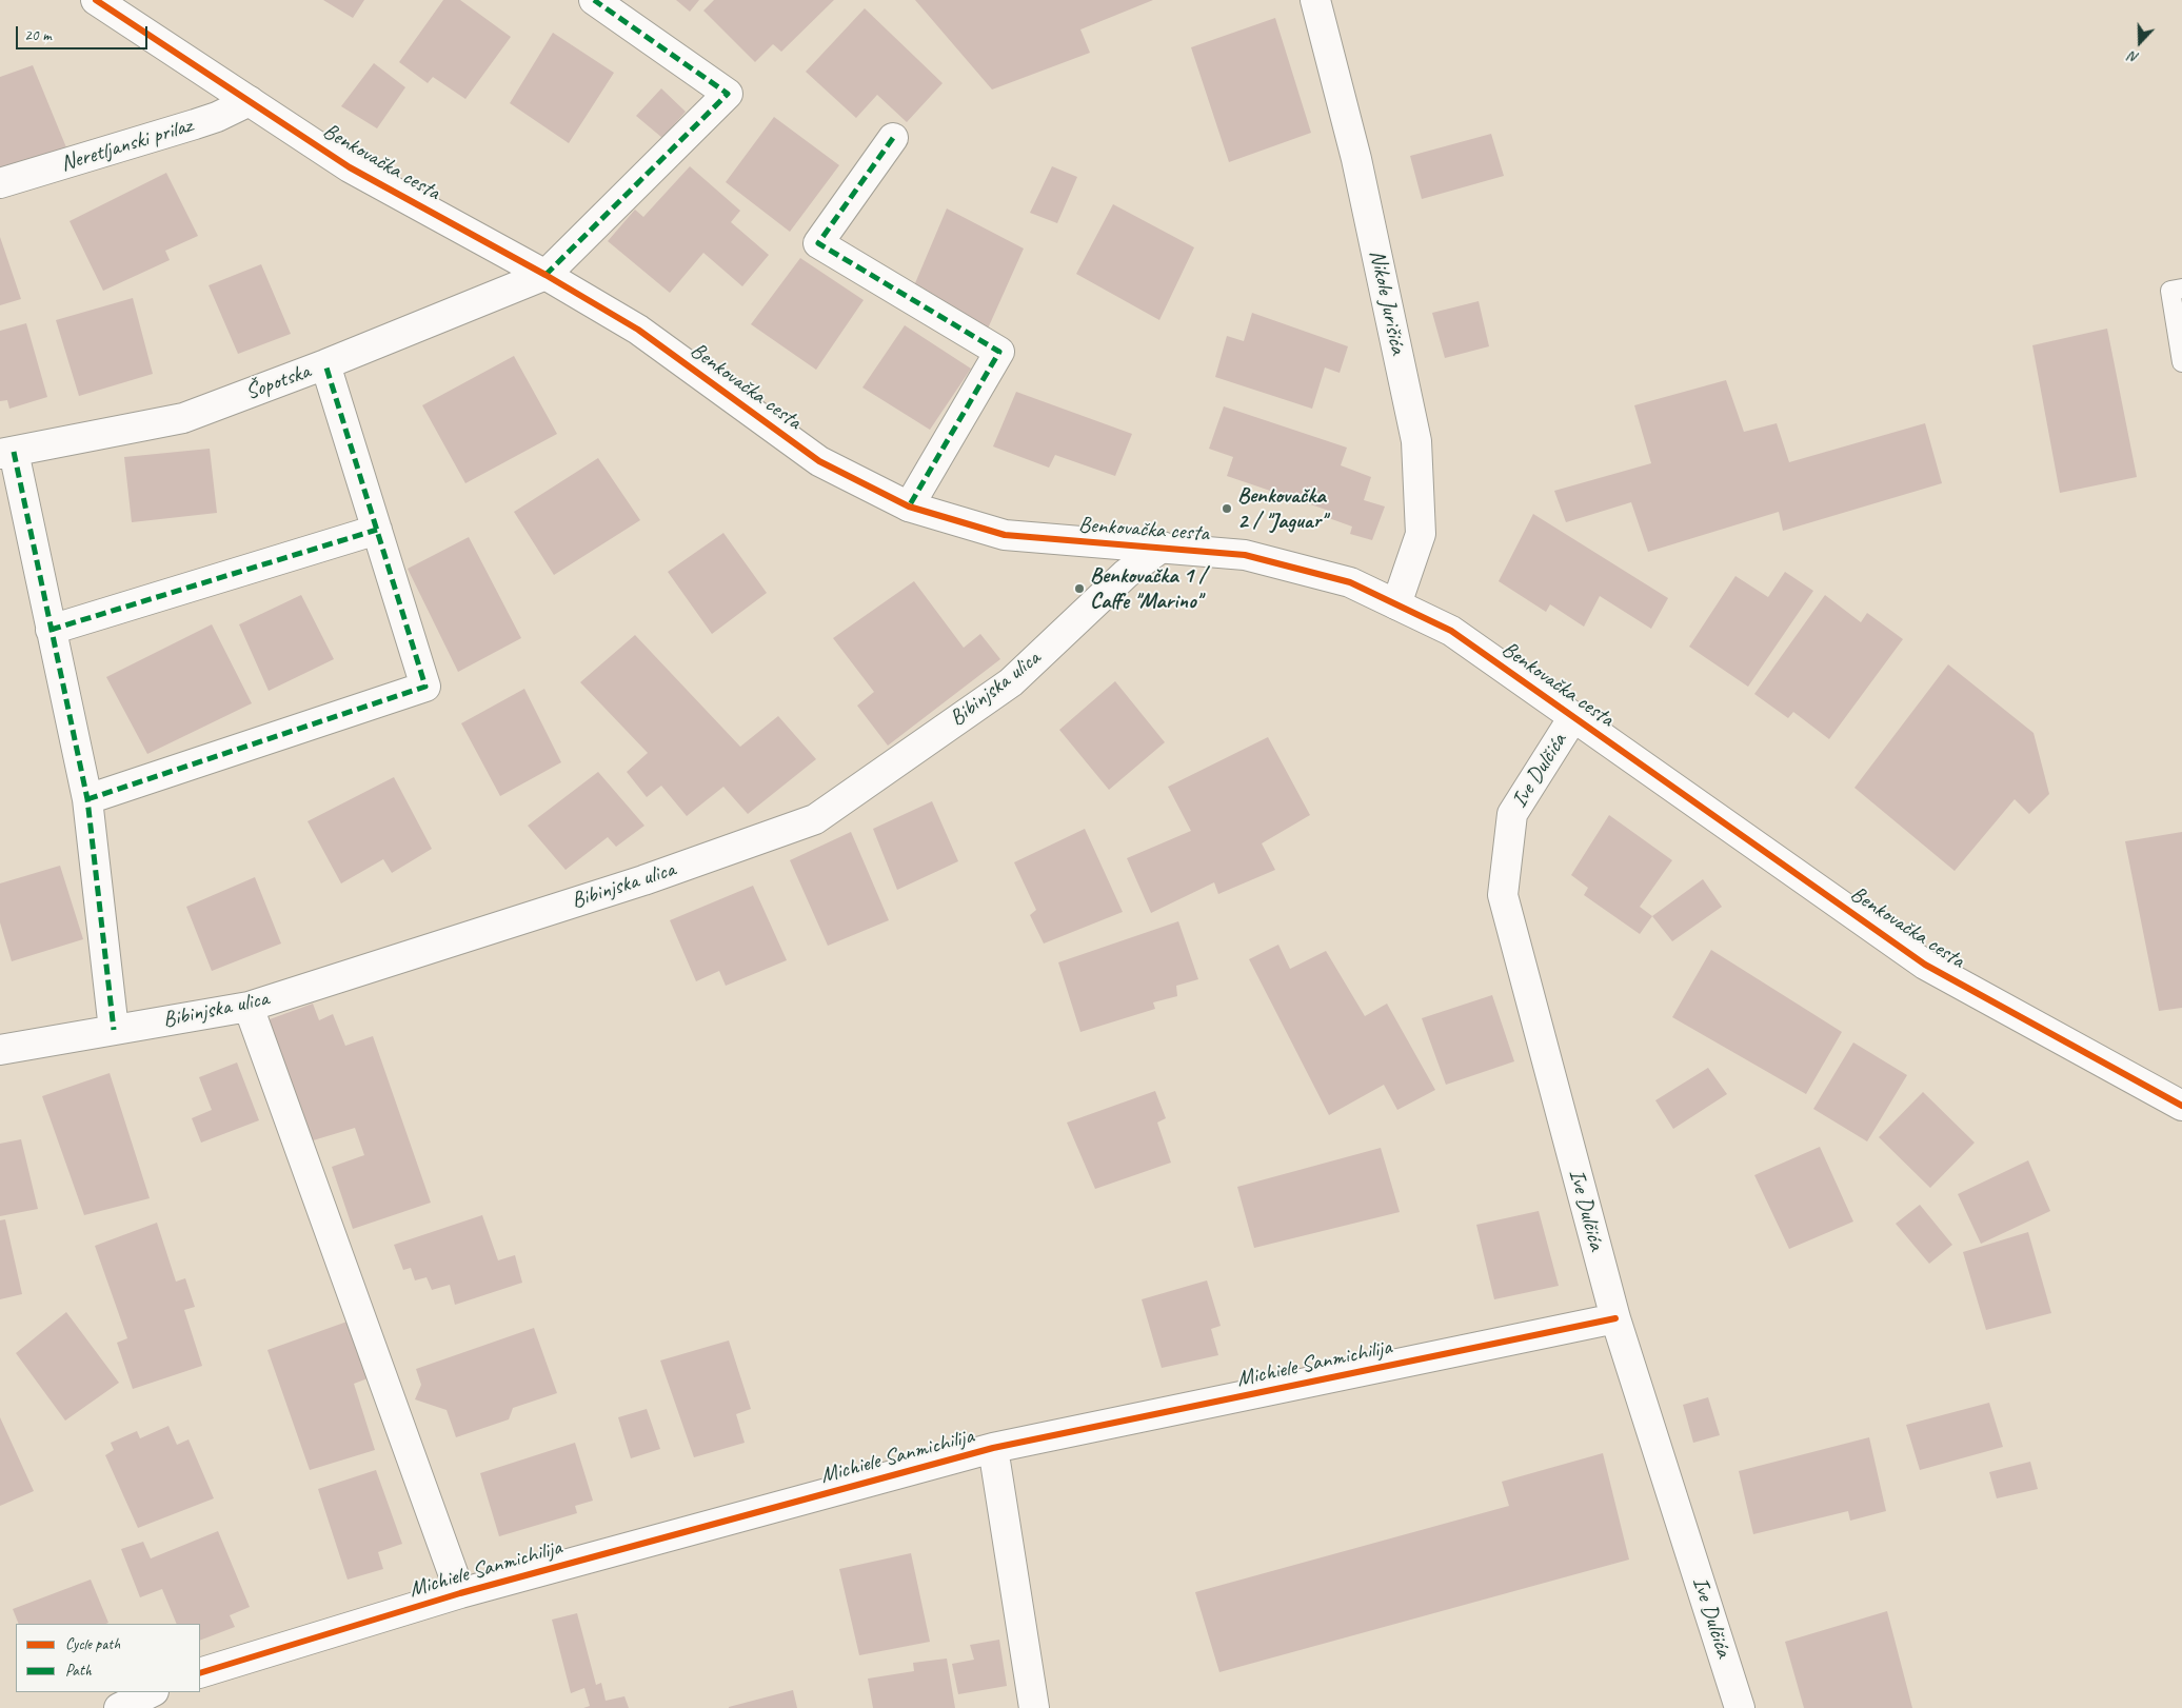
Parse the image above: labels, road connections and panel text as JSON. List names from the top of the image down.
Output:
{
  "streets": {
    "street": [
      "Neretljanski prilaz",
      "Benkovačka cesta",
      "Nikole Jurišića",
      "Šopotska",
      "Bibinjska ulica",
      "Ive Dulčića",
      "Michiele Sanmichilija"
    ]
  },
  "crossings": [
    ["Neretljanski prilaz", "Benkovačka cesta"],
    ["Benkovačka cesta", "Nikole Jurišića"],
    ["Benkovačka cesta", "Šopotska"],
    ["Benkovačka cesta", "Bibinjska ulica"],
    ["Benkovačka cesta", "Ive Dulčića"],
    ["Ive Dulčića", "Michiele Sanmichilija"]
  ],
  "places": ["Benkovačka 2 / \"Jaguar\"", "Benkovačka 1 / Caffe \"Marino\""],
  "legend": ["Cycle path", "Path"],
  "scale_bar": "20 m",
  "north": "bottom"
}
